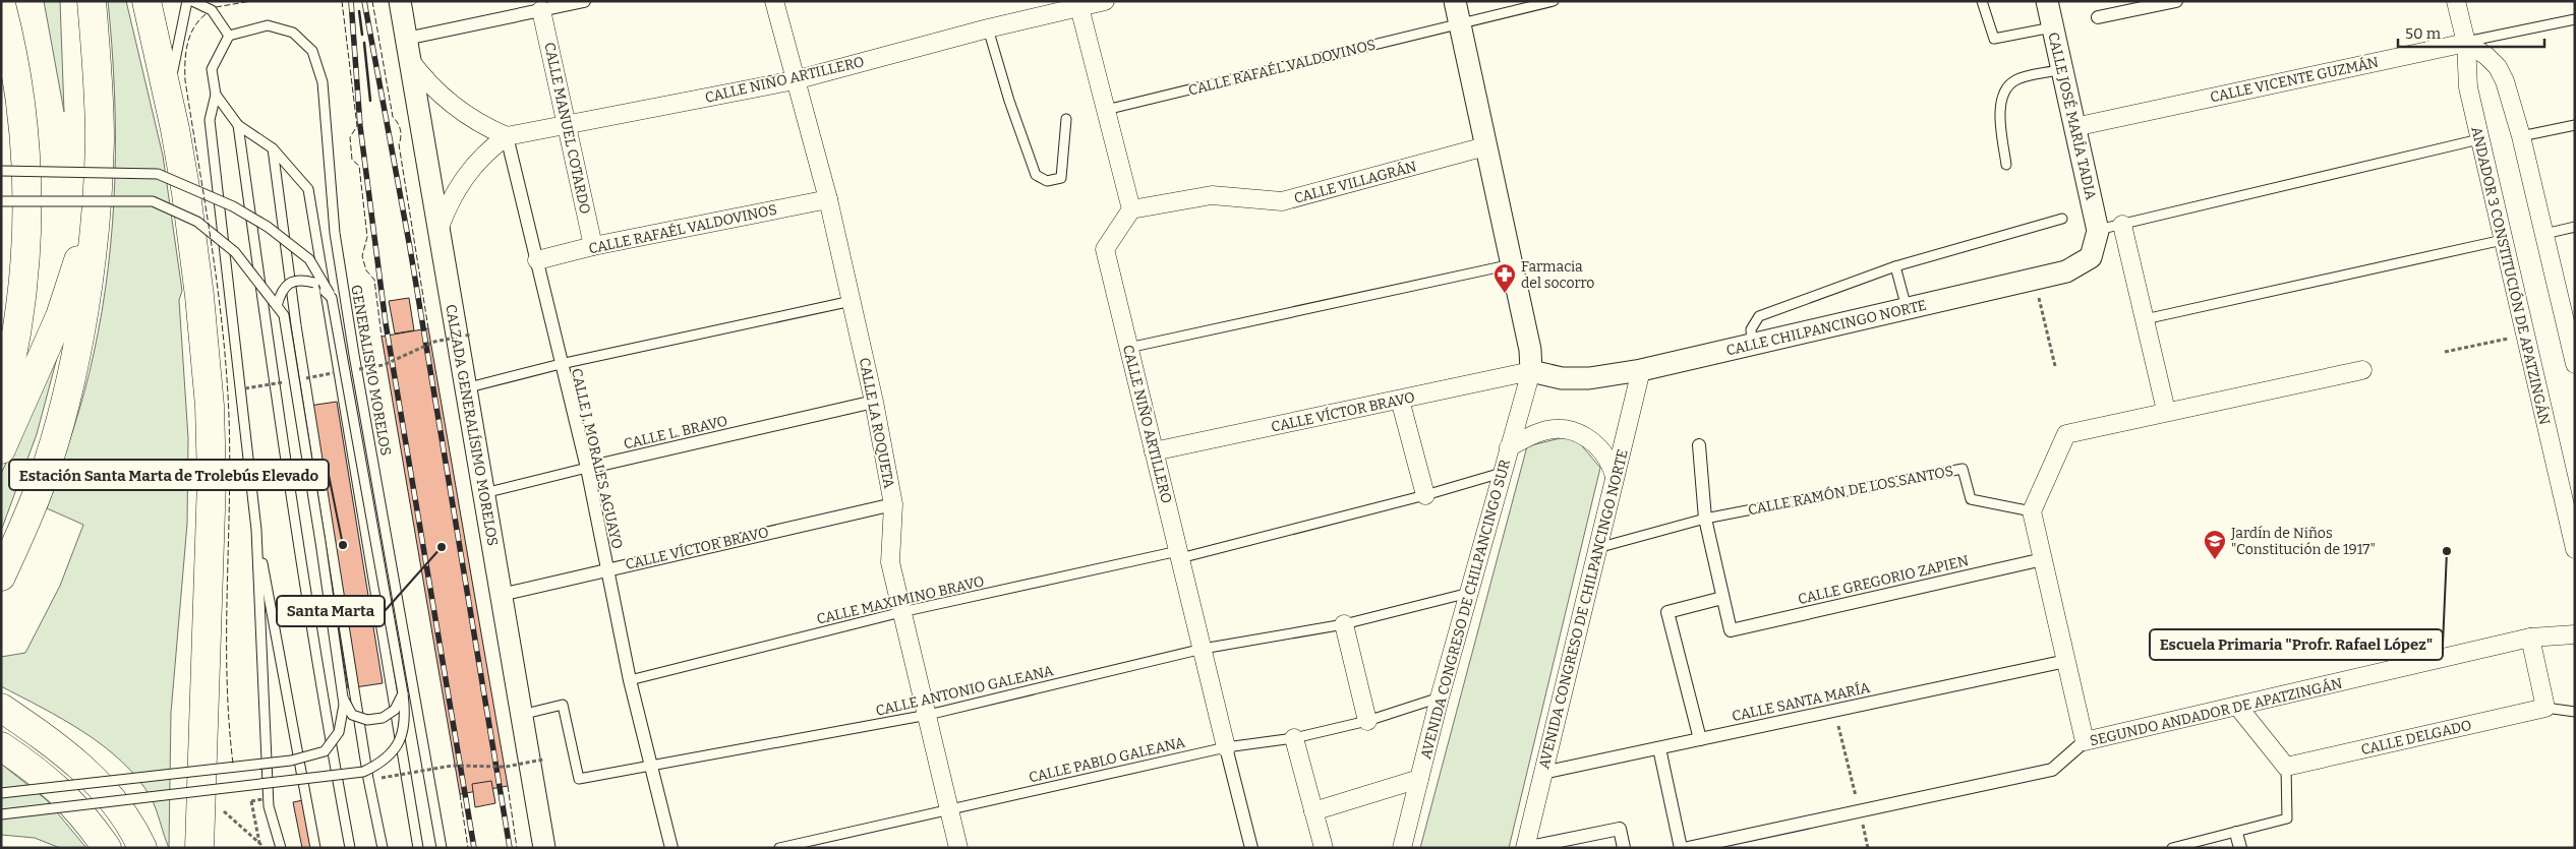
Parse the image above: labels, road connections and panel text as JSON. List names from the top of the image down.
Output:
{
  "streets": {
    "street": [
      "CALLE RAFAÉL VALDOVINOS",
      "CALLE NIÑO ARTILLERO",
      "CALLE VICENTE GUZMÁN",
      "CALLE JOSÉ MARÍA TADIA",
      "CALLE MANUEL COTARDO",
      "CALLE VILLAGRÁN",
      "ANDADOR 3 CONSTITUCIÓN DE APATZINGÁN",
      "CALLE CHILPANCINGO NORTE",
      "CALLE VÍCTOR BRAVO",
      "CALLE LA ROQUETA",
      "CALZADA GENERALÍSIMO MORELOS",
      "CALLE L. BRAVO",
      "CALLE J. MORALES AGUAYO",
      "CALLE GREGORIO ZAPIEN",
      "AVENIDA CONGRESO DE CHILPANCINGO SUR",
      "AVENIDA CONGRESO DE CHILPANCINGO NORTE",
      "CALLE SANTA MARÍA",
      "SEGUNDO ANDADOR DE APATZINGÁN",
      "CALLE DELGADO"
    ],
    "lane": [
      "GENERALISMO MORELOS",
      "CALLE RAMÓN DE LOS SANTOS",
      "CALLE MAXIMINO BRAVO",
      "CALLE ANTONIO GALEANA",
      "CALLE PABLO GALEANA"
    ]
  },
  "crossings": [
    ["CALLE RAFAÉL VALDOVINOS", "CALLE MANUEL COTARDO"],
    ["CALLE RAFAÉL VALDOVINOS", "CALLE LA ROQUETA"],
    ["CALLE RAFAÉL VALDOVINOS", "CALLE J. MORALES AGUAYO"],
    ["CALLE NIÑO ARTILLERO", "CALLE MANUEL COTARDO"],
    ["CALLE NIÑO ARTILLERO", "CALLE VILLAGRÁN"],
    ["CALLE NIÑO ARTILLERO", "CALLE VÍCTOR BRAVO"],
    ["CALLE NIÑO ARTILLERO", "CALLE LA ROQUETA"],
    ["CALLE NIÑO ARTILLERO", "CALZADA GENERALÍSIMO MORELOS"],
    ["CALLE NIÑO ARTILLERO", "CALLE J. MORALES AGUAYO"],
    ["CALLE NIÑO ARTILLERO", "CALLE MAXIMINO BRAVO"],
    ["CALLE NIÑO ARTILLERO", "CALLE ANTONIO GALEANA"],
    ["CALLE NIÑO ARTILLERO", "CALLE PABLO GALEANA"],
    ["CALLE VICENTE GUZMÁN", "CALLE JOSÉ MARÍA TADIA"],
    ["CALLE VICENTE GUZMÁN", "ANDADOR 3 CONSTITUCIÓN DE APATZINGÁN"],
    ["CALLE JOSÉ MARÍA TADIA", "CALLE CHILPANCINGO NORTE"],
    ["CALLE CHILPANCINGO NORTE", "CALLE VÍCTOR BRAVO"],
    ["CALLE CHILPANCINGO NORTE", "AVENIDA CONGRESO DE CHILPANCINGO SUR"],
    ["CALLE CHILPANCINGO NORTE", "AVENIDA CONGRESO DE CHILPANCINGO NORTE"],
    ["CALLE VÍCTOR BRAVO", "CALLE LA ROQUETA"],
    ["CALLE VÍCTOR BRAVO", "CALZADA GENERALÍSIMO MORELOS"],
    ["CALLE VÍCTOR BRAVO", "CALLE J. MORALES AGUAYO"],
    ["CALLE VÍCTOR BRAVO", "AVENIDA CONGRESO DE CHILPANCINGO SUR"],
    ["CALLE LA ROQUETA", "CALLE L. BRAVO"],
    ["CALLE LA ROQUETA", "CALLE MAXIMINO BRAVO"],
    ["CALLE LA ROQUETA", "CALLE ANTONIO GALEANA"],
    ["CALLE LA ROQUETA", "CALLE PABLO GALEANA"],
    ["CALZADA GENERALÍSIMO MORELOS", "CALLE L. BRAVO"],
    ["CALZADA GENERALÍSIMO MORELOS", "CALLE ANTONIO GALEANA"],
    ["CALLE L. BRAVO", "CALLE J. MORALES AGUAYO"],
    ["CALLE J. MORALES AGUAYO", "CALLE MAXIMINO BRAVO"],
    ["CALLE J. MORALES AGUAYO", "CALLE ANTONIO GALEANA"],
    ["CALLE RAMÓN DE LOS SANTOS", "AVENIDA CONGRESO DE CHILPANCINGO NORTE"],
    ["CALLE MAXIMINO BRAVO", "AVENIDA CONGRESO DE CHILPANCINGO SUR"],
    ["AVENIDA CONGRESO DE CHILPANCINGO SUR", "CALLE ANTONIO GALEANA"],
    ["AVENIDA CONGRESO DE CHILPANCINGO SUR", "CALLE PABLO GALEANA"],
    ["AVENIDA CONGRESO DE CHILPANCINGO NORTE", "CALLE SANTA MARÍA"]
  ],
  "places": {
    "pharmacy": ["Farmacia del socorro"],
    "other": ["Estación Santa Marta de Trolebús Elevado", "Santa Marta", "Escuela Primaria \"Profr. Rafael López\""],
    "school or university": ["Jardín de Niños \"Constitución de 1917\""]
  },
  "scale_bar": "50 m"
}
